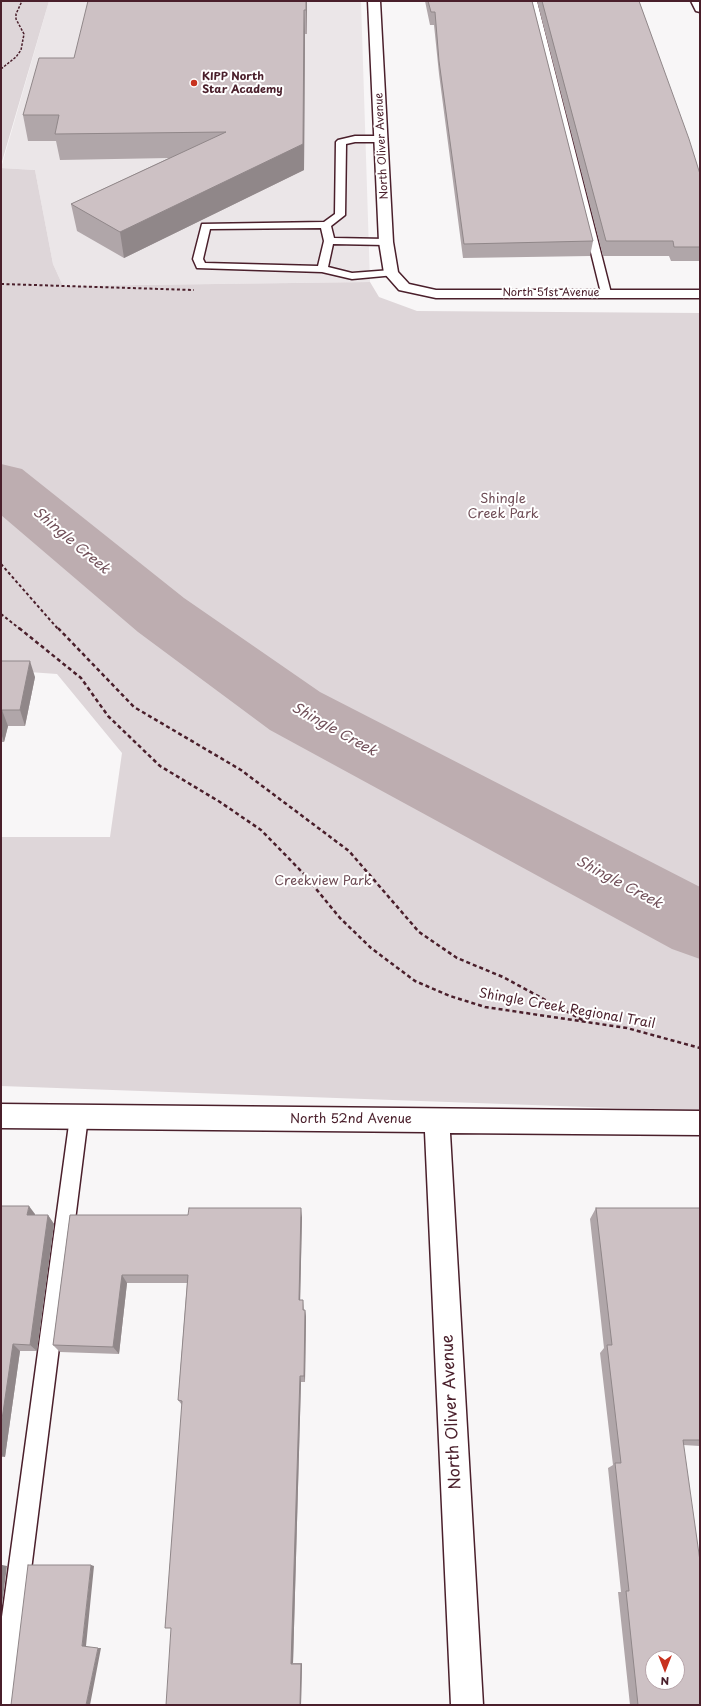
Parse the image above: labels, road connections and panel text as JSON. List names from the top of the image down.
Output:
{
  "streets": {
    "street": ["North Oliver Avenue", "North 51st Avenue", "North 52nd Avenue"],
    "path": ["Shingle Creek Regional Trail"]
  },
  "crossings": [
    ["North Oliver Avenue", "North 51st Avenue"],
    ["North Oliver Avenue", "North 52nd Avenue"]
  ],
  "water": ["Shingle Creek"],
  "parks": ["Shingle Creek Park", "Creekview Park"],
  "places": ["KIPP North Star Academy"],
  "north": "bottom"
}
